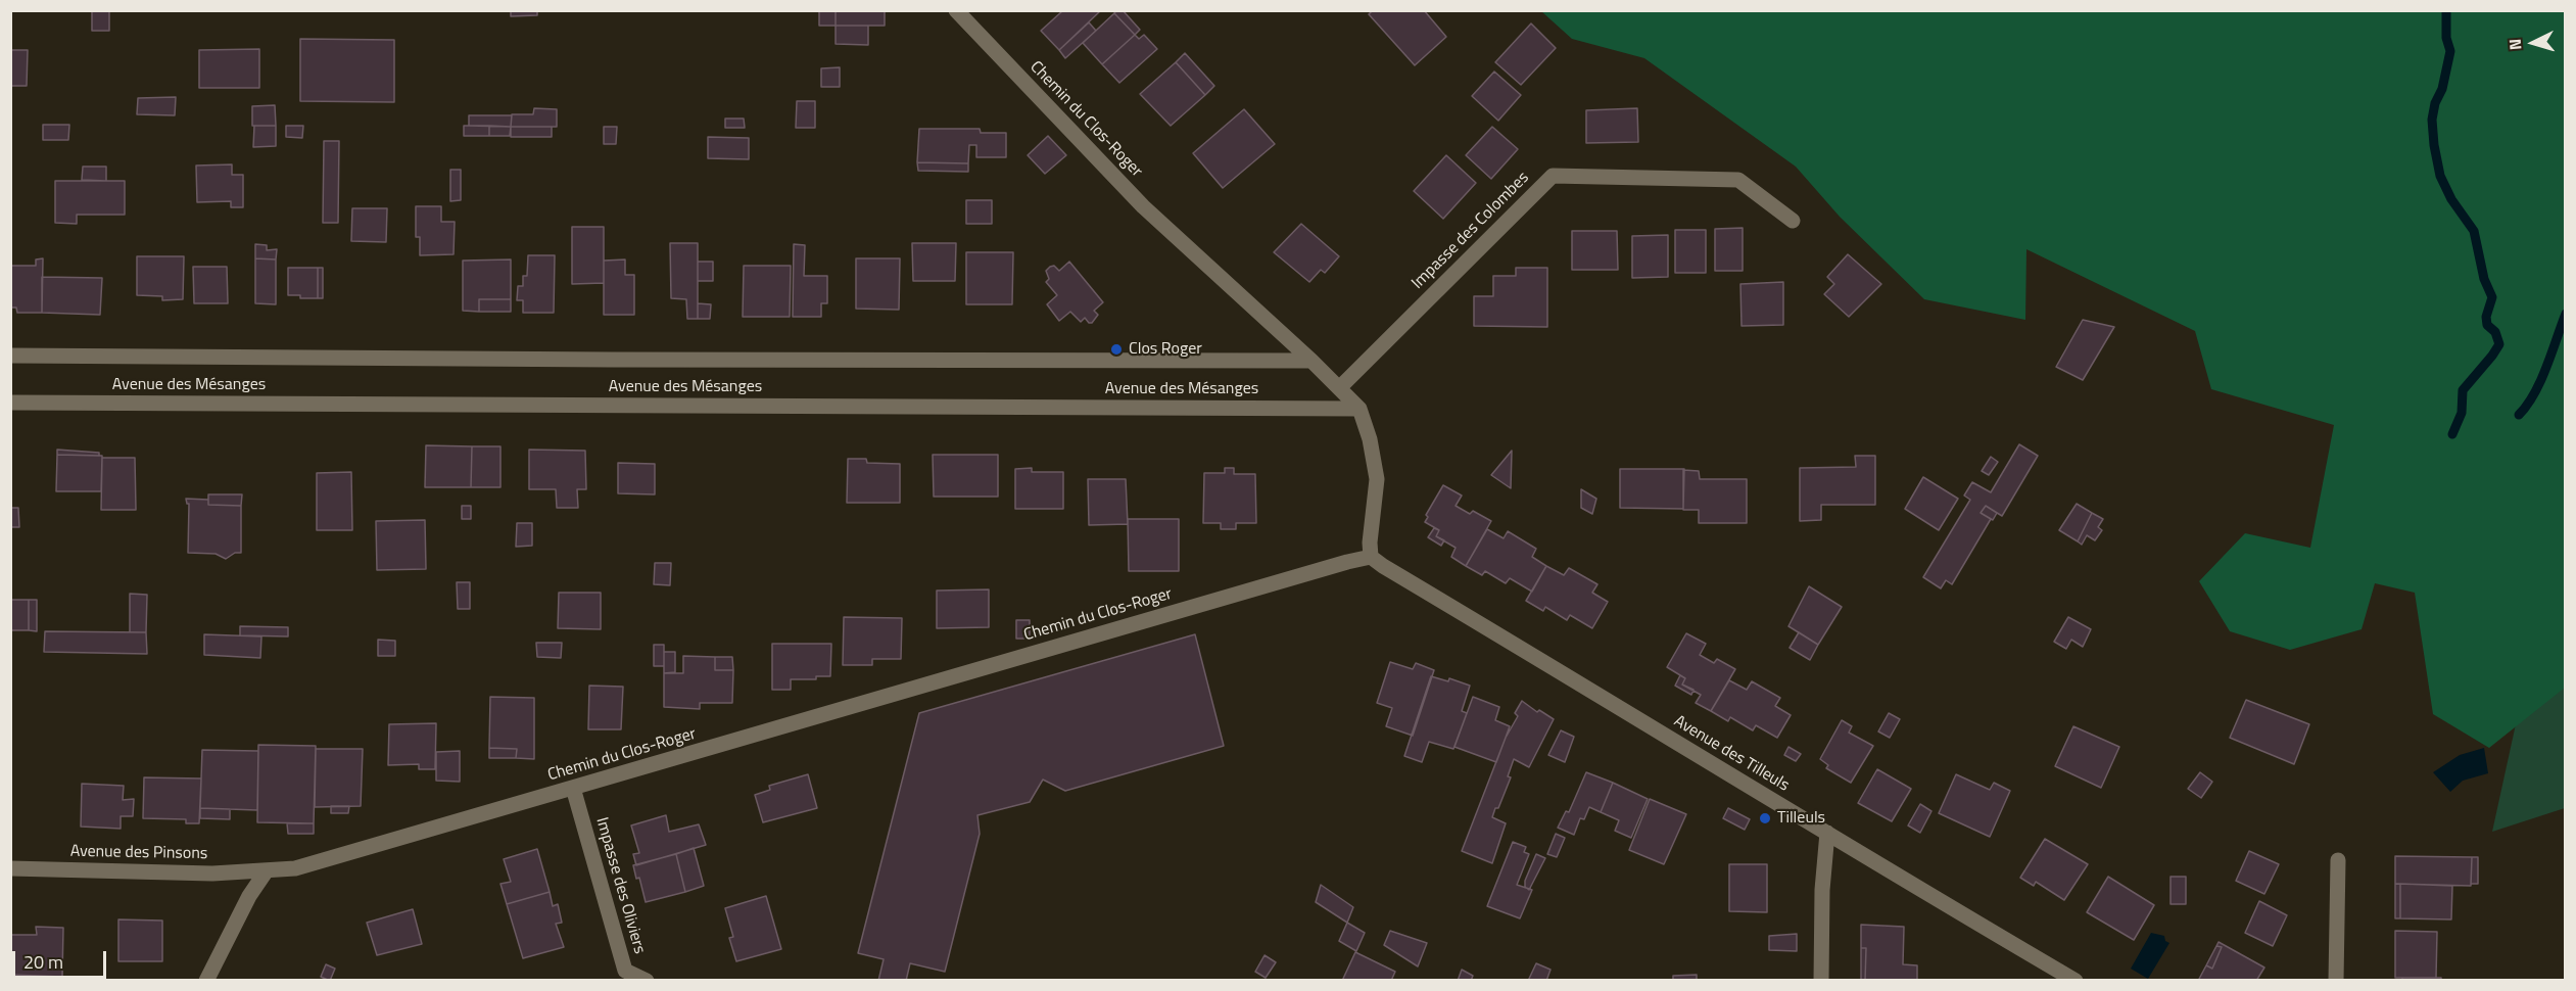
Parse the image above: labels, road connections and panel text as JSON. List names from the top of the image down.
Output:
{
  "streets": {
    "street": [
      "Chemin du Clos-Roger",
      "Impasse des Colombes",
      "Avenue des Mésanges",
      "Avenue des Tilleuls",
      "Avenue des Pinsons",
      "Impasse des Oliviers"
    ]
  },
  "crossings": [
    ["Chemin du Clos-Roger", "Impasse des Colombes"],
    ["Chemin du Clos-Roger", "Avenue des Mésanges"],
    ["Chemin du Clos-Roger", "Avenue des Tilleuls"],
    ["Chemin du Clos-Roger", "Avenue des Pinsons"],
    ["Chemin du Clos-Roger", "Impasse des Oliviers"]
  ],
  "places": ["Clos Roger", "Tilleuls"],
  "scale_bar": "20 m",
  "north": "left"
}
